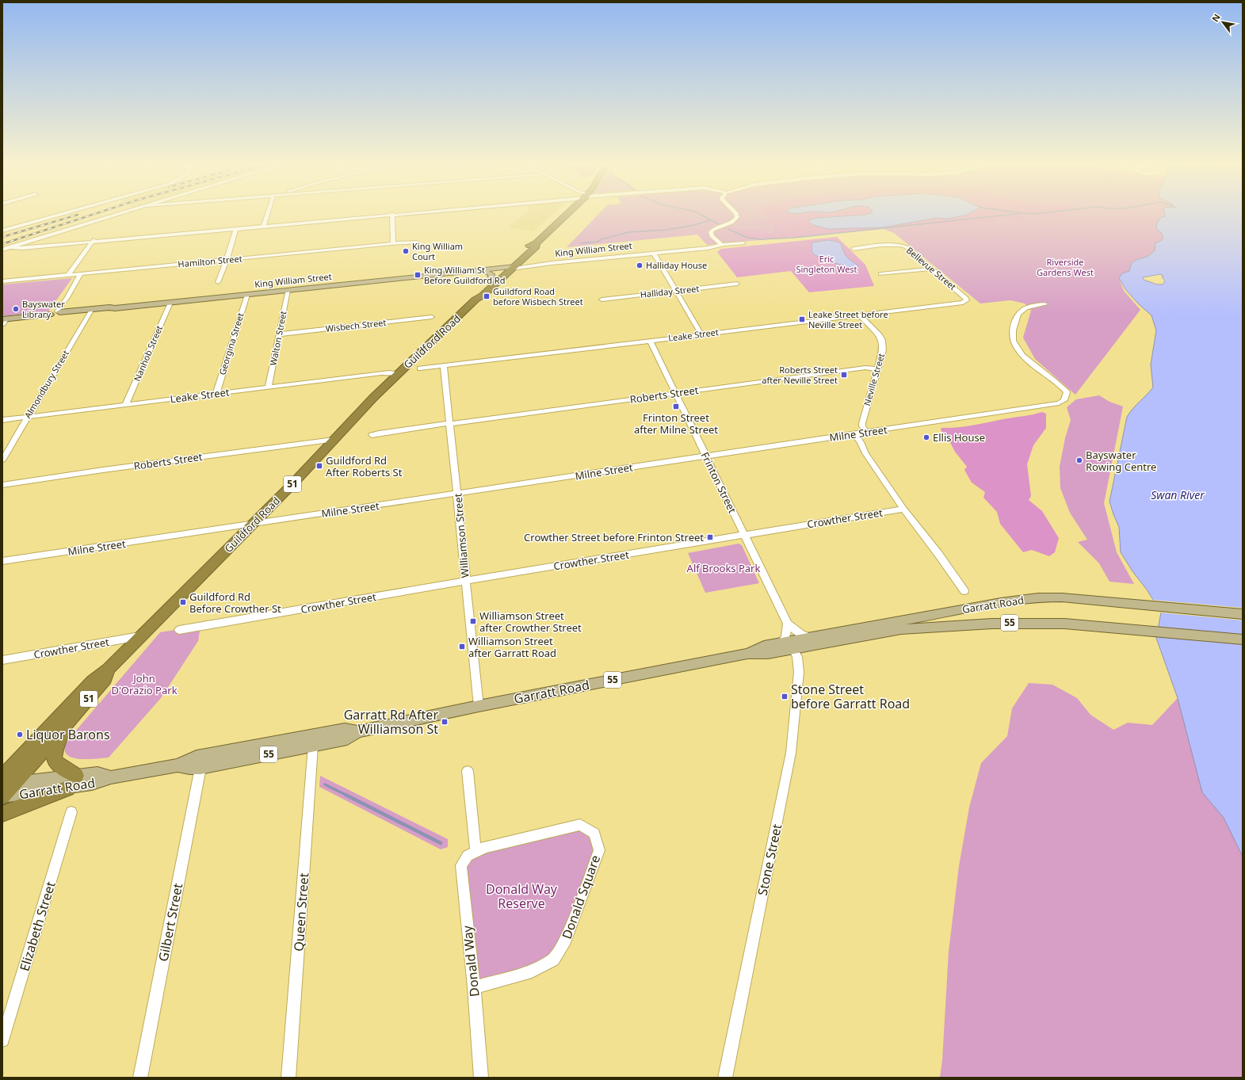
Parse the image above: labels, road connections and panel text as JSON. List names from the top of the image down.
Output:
{
  "streets": {
    "highway": ["Guildford Road", "51"],
    "main road": ["King William Street", "Garratt Road", "55"],
    "street": [
      "Hamilton Street",
      "Bellevue Street",
      "Halliday Street",
      "Wisbech Street",
      "Leake Street",
      "Walton Street",
      "Georgina Street",
      "Nanhob Street",
      "Neville Street",
      "Almondbury Street",
      "Roberts Street",
      "Milne Street",
      "Frinton Street",
      "Crowther Street",
      "Williamson Street",
      "Stone Street",
      "Donald Square",
      "Queen Street",
      "Gilbert Street",
      "Elizabeth Street",
      "Donald Way"
    ]
  },
  "crossings": [
    ["King William Street", "Walton Street"],
    ["King William Street", "Guildford Road"],
    ["King William Street", "Georgina Street"],
    ["King William Street", "Nanhob Street"],
    ["King William Street", "Almondbury Street"],
    ["Bellevue Street", "Leake Street"],
    ["Wisbech Street", "Walton Street"],
    ["Leake Street", "Walton Street"],
    ["Leake Street", "Guildford Road"],
    ["Leake Street", "Georgina Street"],
    ["Leake Street", "Nanhob Street"],
    ["Leake Street", "Neville Street"],
    ["Leake Street", "Almondbury Street"],
    ["Leake Street", "Frinton Street"],
    ["Leake Street", "Williamson Street"],
    ["Guildford Road", "Roberts Street"],
    ["Guildford Road", "Milne Street"],
    ["Guildford Road", "Crowther Street"],
    ["Guildford Road", "Garratt Road"],
    ["Neville Street", "Roberts Street"],
    ["Neville Street", "Milne Street"],
    ["Roberts Street", "Frinton Street"],
    ["Roberts Street", "Williamson Street"],
    ["Milne Street", "Frinton Street"],
    ["Milne Street", "Williamson Street"],
    ["Frinton Street", "Crowther Street"],
    ["Frinton Street", "Garratt Road"],
    ["Crowther Street", "Williamson Street"],
    ["Williamson Street", "Garratt Road"],
    ["Garratt Road", "Stone Street"],
    ["Garratt Road", "Queen Street"],
    ["Garratt Road", "Gilbert Street"],
    ["Donald Square", "Donald Way"]
  ],
  "water": ["Swan River"],
  "parks": [
    "Eric Singleton West",
    "Riverside Gardens West",
    "Alf Brooks Park",
    "John D'Orazio Park",
    "Donald Way Reserve"
  ],
  "places": {
    "other": [
      "King William Court",
      "Halliday House",
      "Bayswater Library",
      "Ellis House",
      "Bayswater Rowing Centre",
      "Liquor Barons"
    ],
    "transit": [
      "King William St Before Guildford Rd",
      "Guildford Road before Wisbech Street",
      "Leake Street before Neville Street",
      "Roberts Street after Neville Street",
      "Frinton Street after Milne Street",
      "Guildford Rd After Roberts St",
      "Crowther Street before Frinton Street",
      "Guildford Rd Before Crowther St",
      "Williamson Street after Crowther Street",
      "Williamson Street after Garratt Road",
      "Stone Street before Garratt Road",
      "Garratt Rd After Williamson St"
    ]
  },
  "north": "top left"
}
